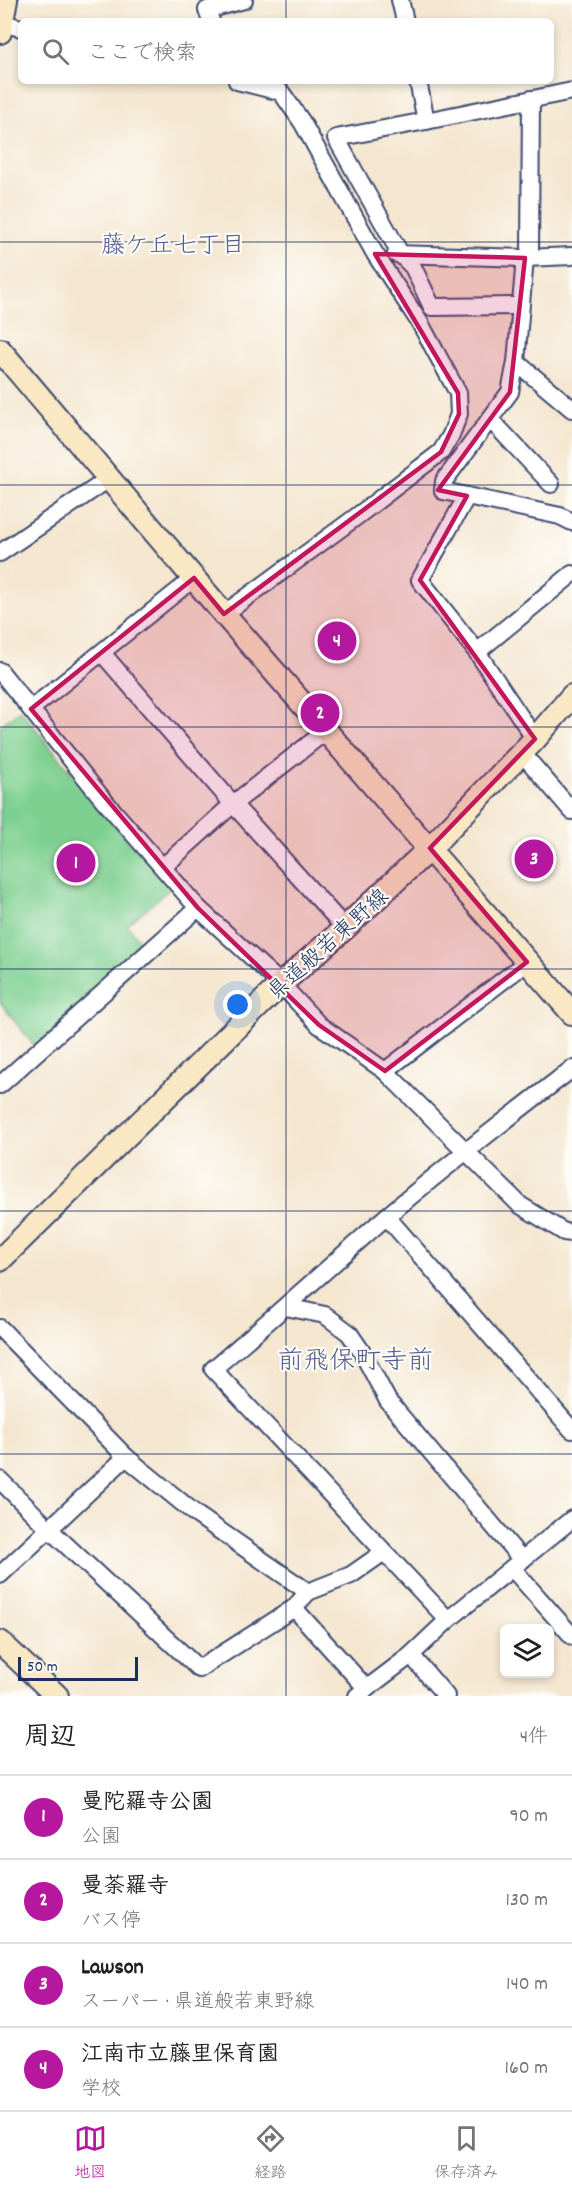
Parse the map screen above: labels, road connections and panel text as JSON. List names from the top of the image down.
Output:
{
  "streets": {
    "street": ["県道般若東野線"]
  },
  "districts": ["藤ケ丘七丁目", "前飛保町寺前"],
  "scale_bar": "50 m",
  "page": {
    "search": "ここで検索",
    "pins": [
      "4",
      "2",
      "3",
      "1"
    ],
    "scale": "50 m",
    "heading": ["周辺", "4件"],
    "list": [
      {
        "mark": "1",
        "name": "曼陀羅寺公園",
        "note": "公園",
        "value": "90 m"
      },
      {
        "mark": "2",
        "name": "曼荼羅寺",
        "note": "バス停",
        "value": "130 m"
      },
      {
        "mark": "3",
        "name": "Lawson",
        "note": "スーパー · 県道般若東野線",
        "value": "140 m"
      },
      {
        "mark": "4",
        "name": "江南市立藤里保育園",
        "note": "学校",
        "value": "160 m"
      }
    ],
    "nav": ["地図", "経路", "保存済み"]
  }
}
